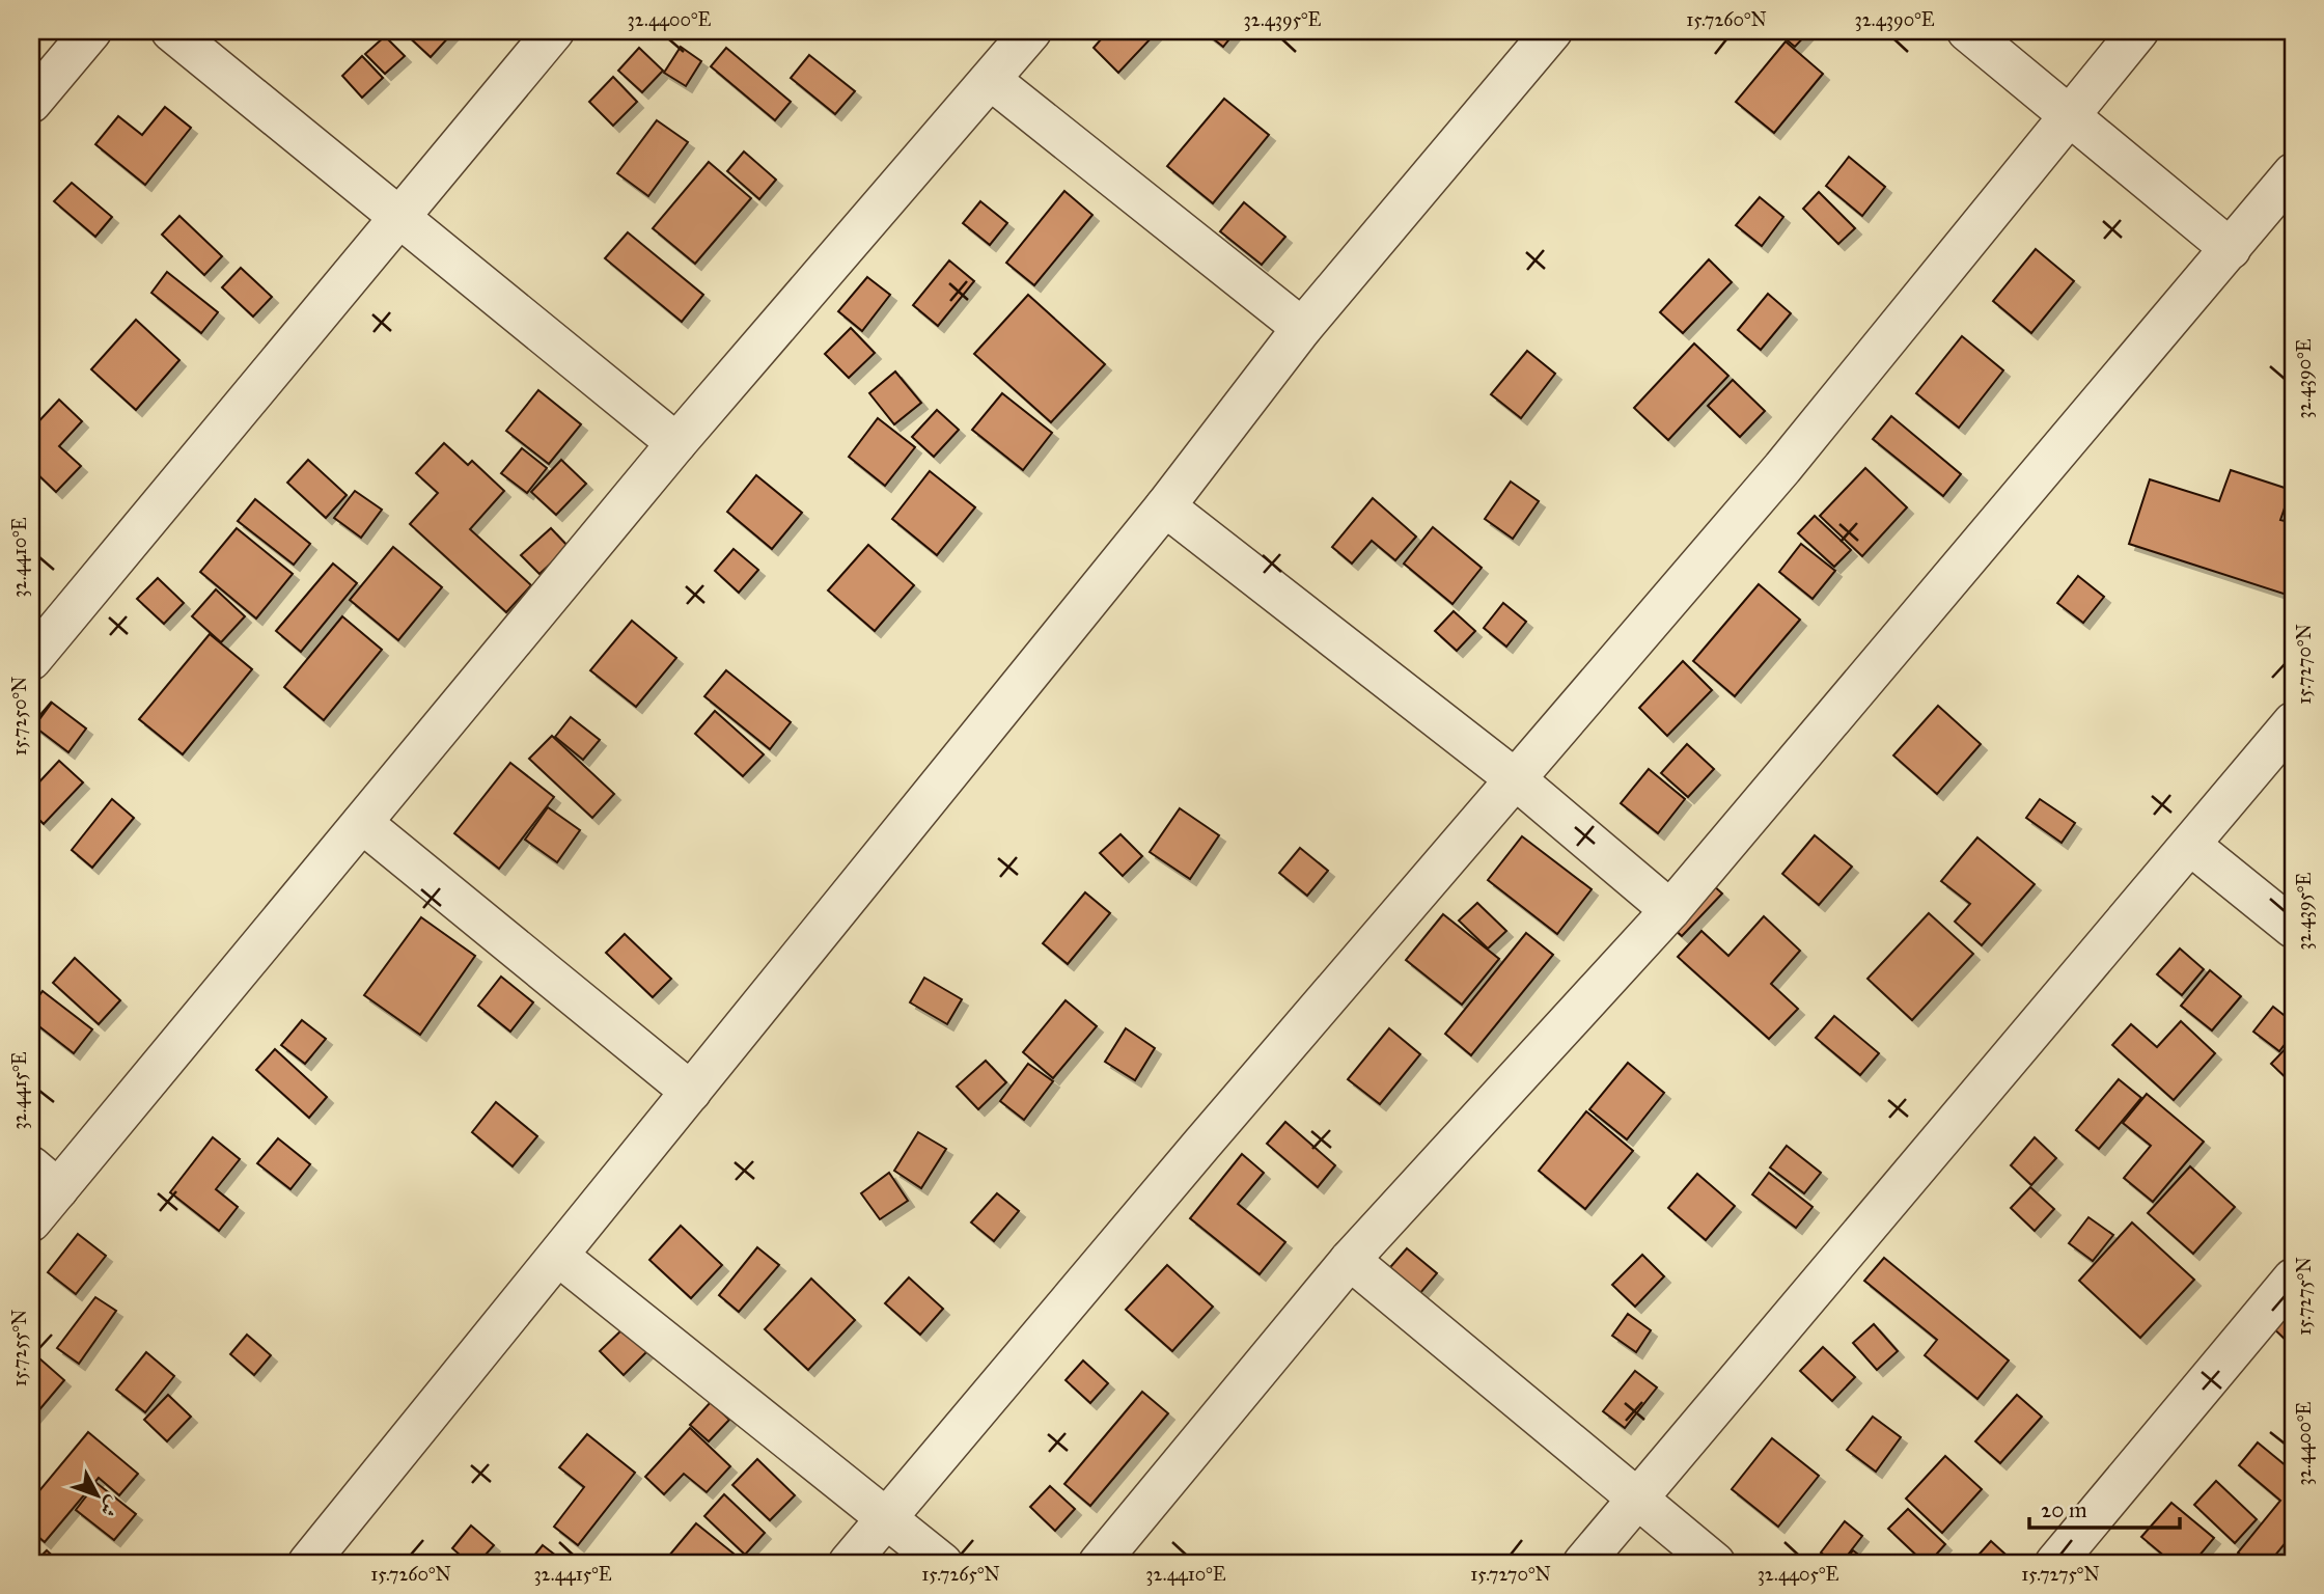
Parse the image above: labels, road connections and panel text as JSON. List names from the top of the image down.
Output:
{
  "scale_bar": "20 m",
  "north": "bottom right",
  "coordinates": [
    "32.4400°E",
    "32.4395°E",
    "15.7260°N",
    "32.4390°E",
    "32.4410°E",
    "15.7270°N",
    "15.7250°N",
    "32.4415°E",
    "15.7275°N",
    "15.7255°N",
    "15.7265°N",
    "32.4405°E"
  ]
}
